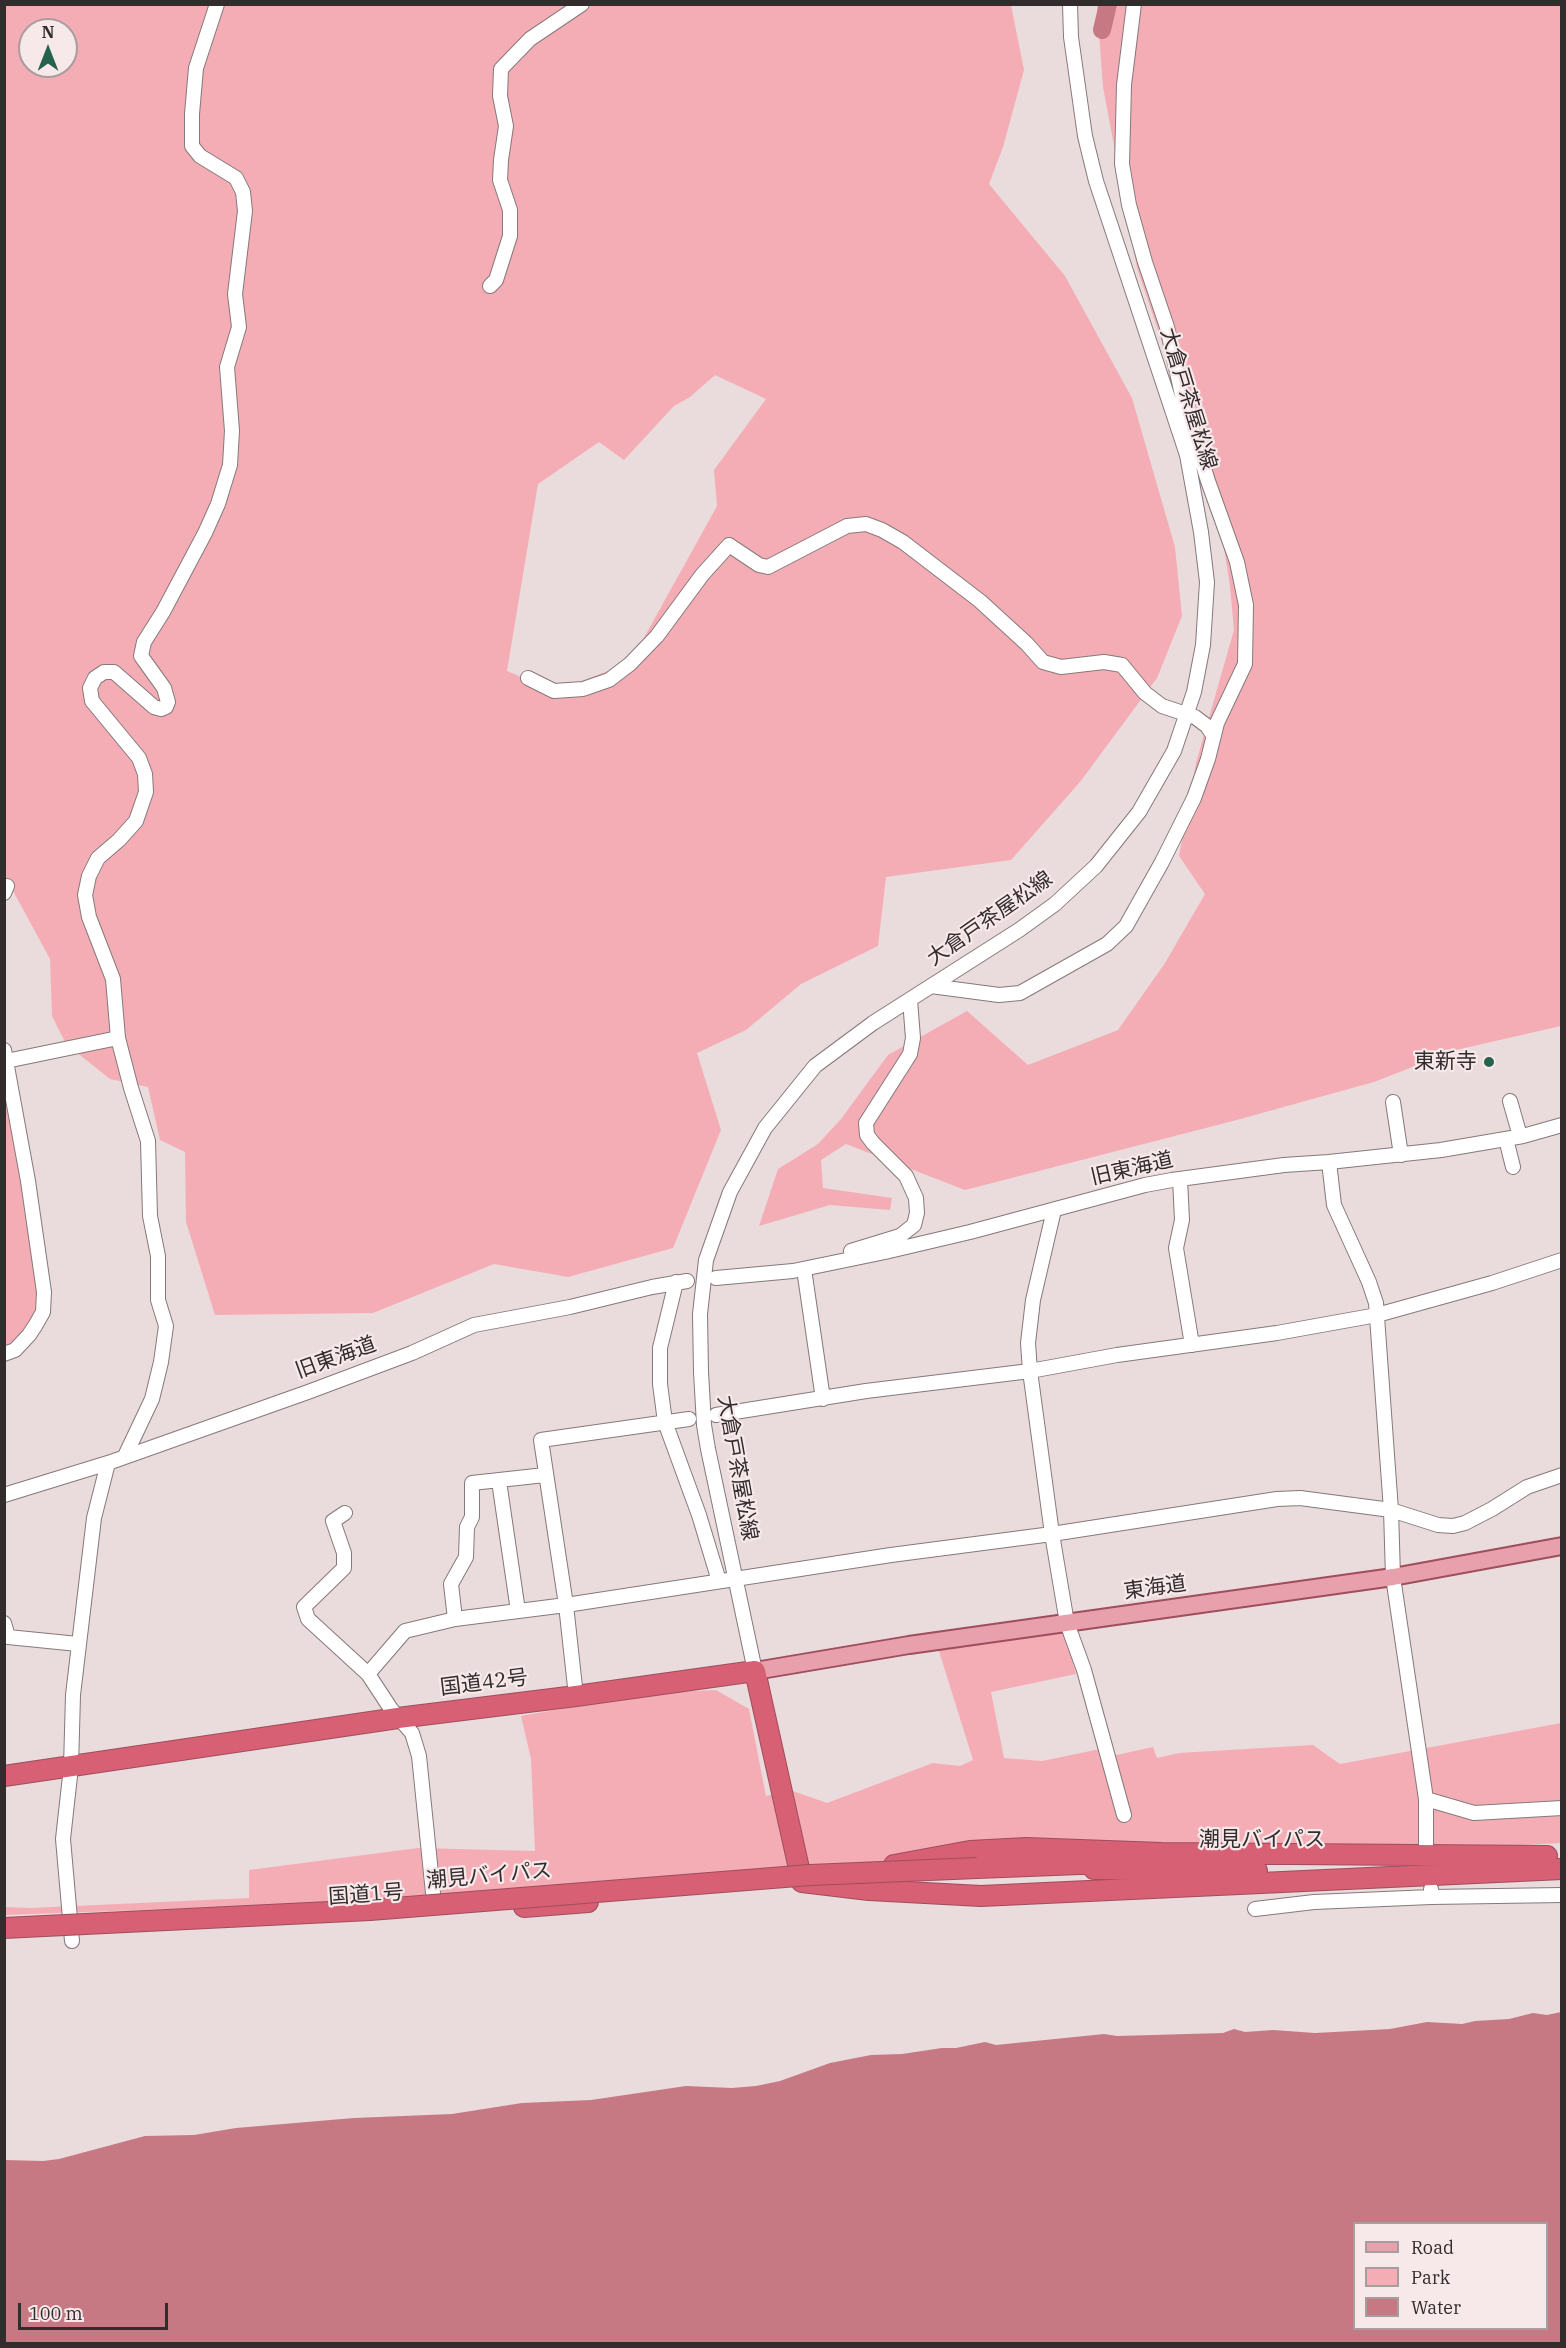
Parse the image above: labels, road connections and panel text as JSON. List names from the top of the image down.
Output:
{
  "streets": {
    "highway": ["国道42号", "潮見バイパス", "国道1号"],
    "main road": ["東海道"],
    "street": ["大倉戸茶屋松線", "旧東海道"]
  },
  "crossings": [
    ["大倉戸茶屋松線", "東海道"],
    ["大倉戸茶屋松線", "国道42号"],
    ["東海道", "国道42号"]
  ],
  "places": ["東新寺"],
  "legend": ["Road", "Park", "Water"],
  "scale_bar": "100 m",
  "north": "top"
}
